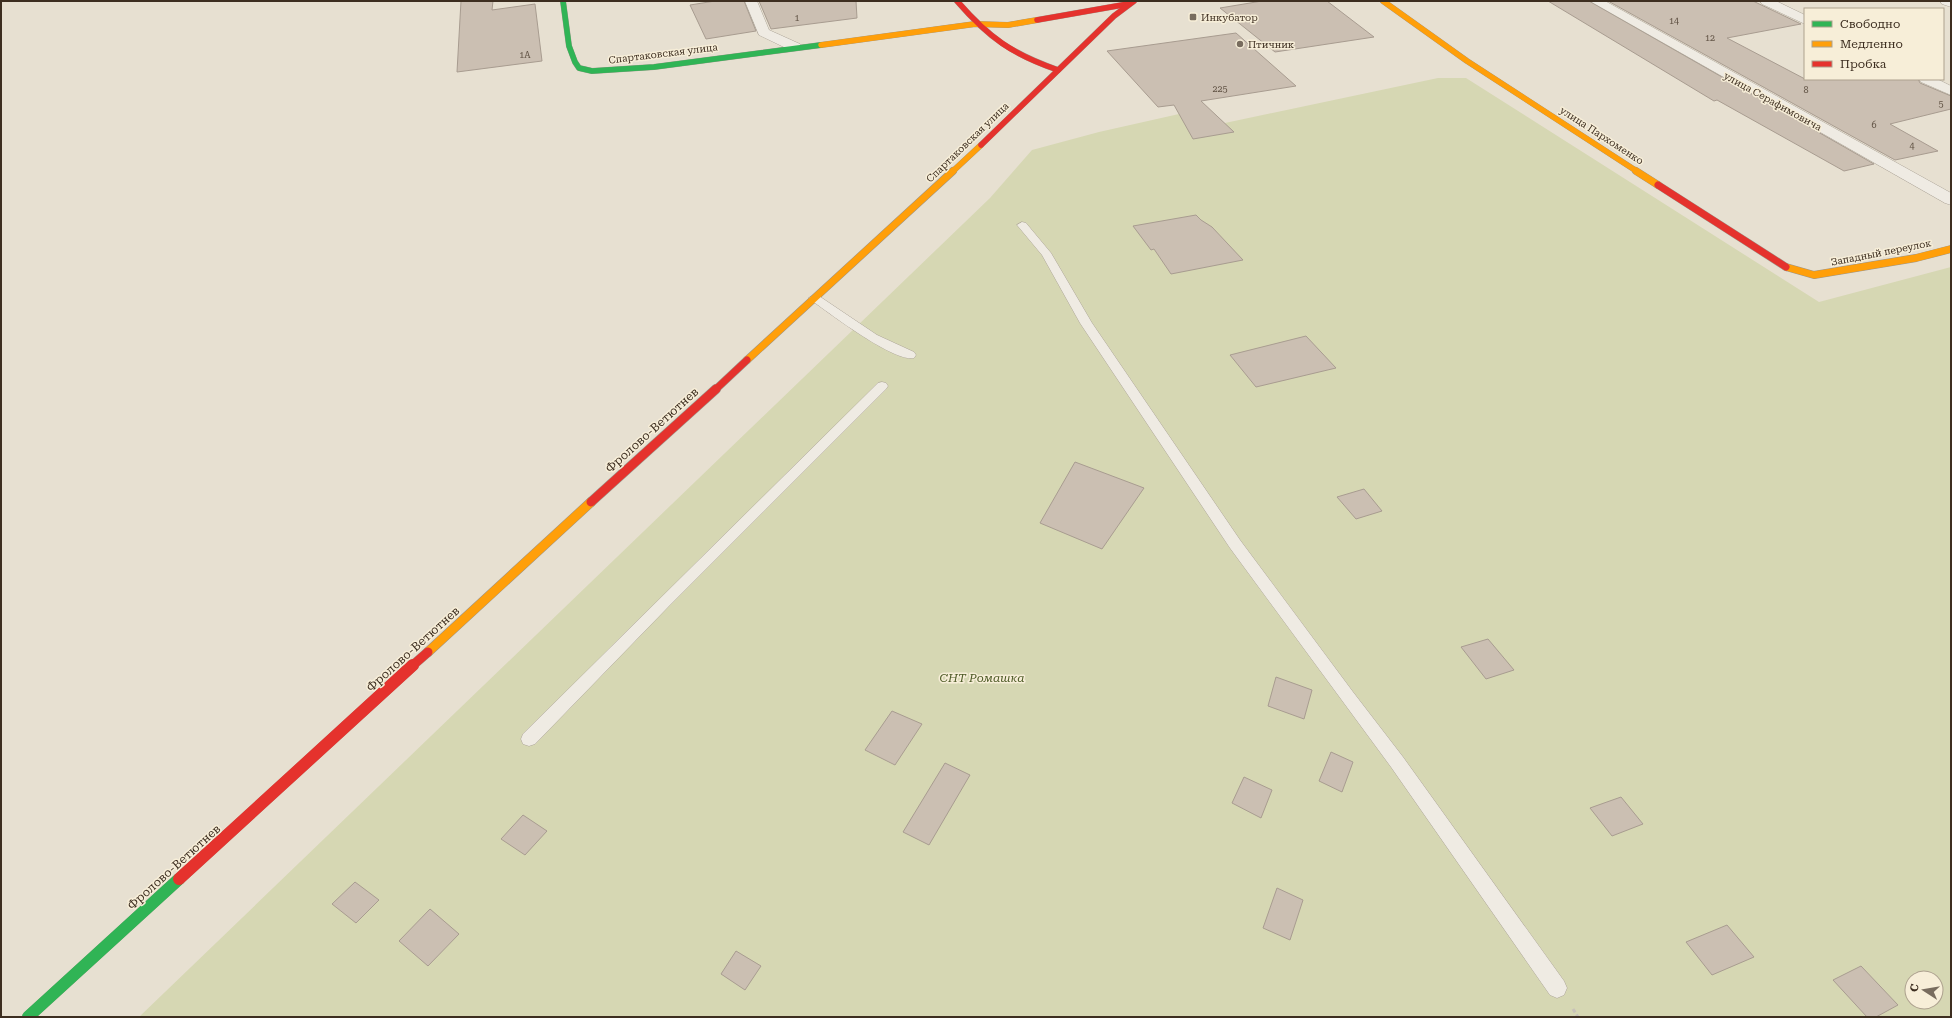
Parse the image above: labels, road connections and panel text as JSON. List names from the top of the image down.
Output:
{
  "streets": {
    "street": [
      "Спартаковская улица",
      "улица Серафимовича",
      "улица Пархоменко",
      "Западный переулок",
      "Фролово-Ветютнев"
    ]
  },
  "crossings": [
    ["Спартаковская улица", "Фролово-Ветютнев"],
    ["улица Пархоменко", "Западный переулок"]
  ],
  "parks": ["СНТ Ромашка"],
  "places": {
    "transit": ["Инкубатор"],
    "other": ["Птичник"]
  },
  "house_numbers": [
    "1",
    "14",
    "12",
    "1А",
    "225",
    "8",
    "5",
    "6",
    "4"
  ],
  "legend": ["Свободно", "Медленно", "Пробка"],
  "north": "left"
}
